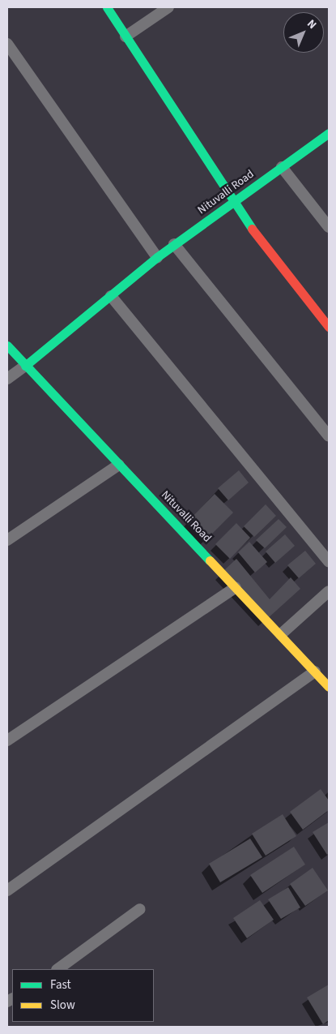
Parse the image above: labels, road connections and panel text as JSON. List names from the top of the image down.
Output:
{
  "streets": {
    "street": ["Nituvalli Road"]
  },
  "legend": ["Fast", "Slow"],
  "north": "top right"
}
